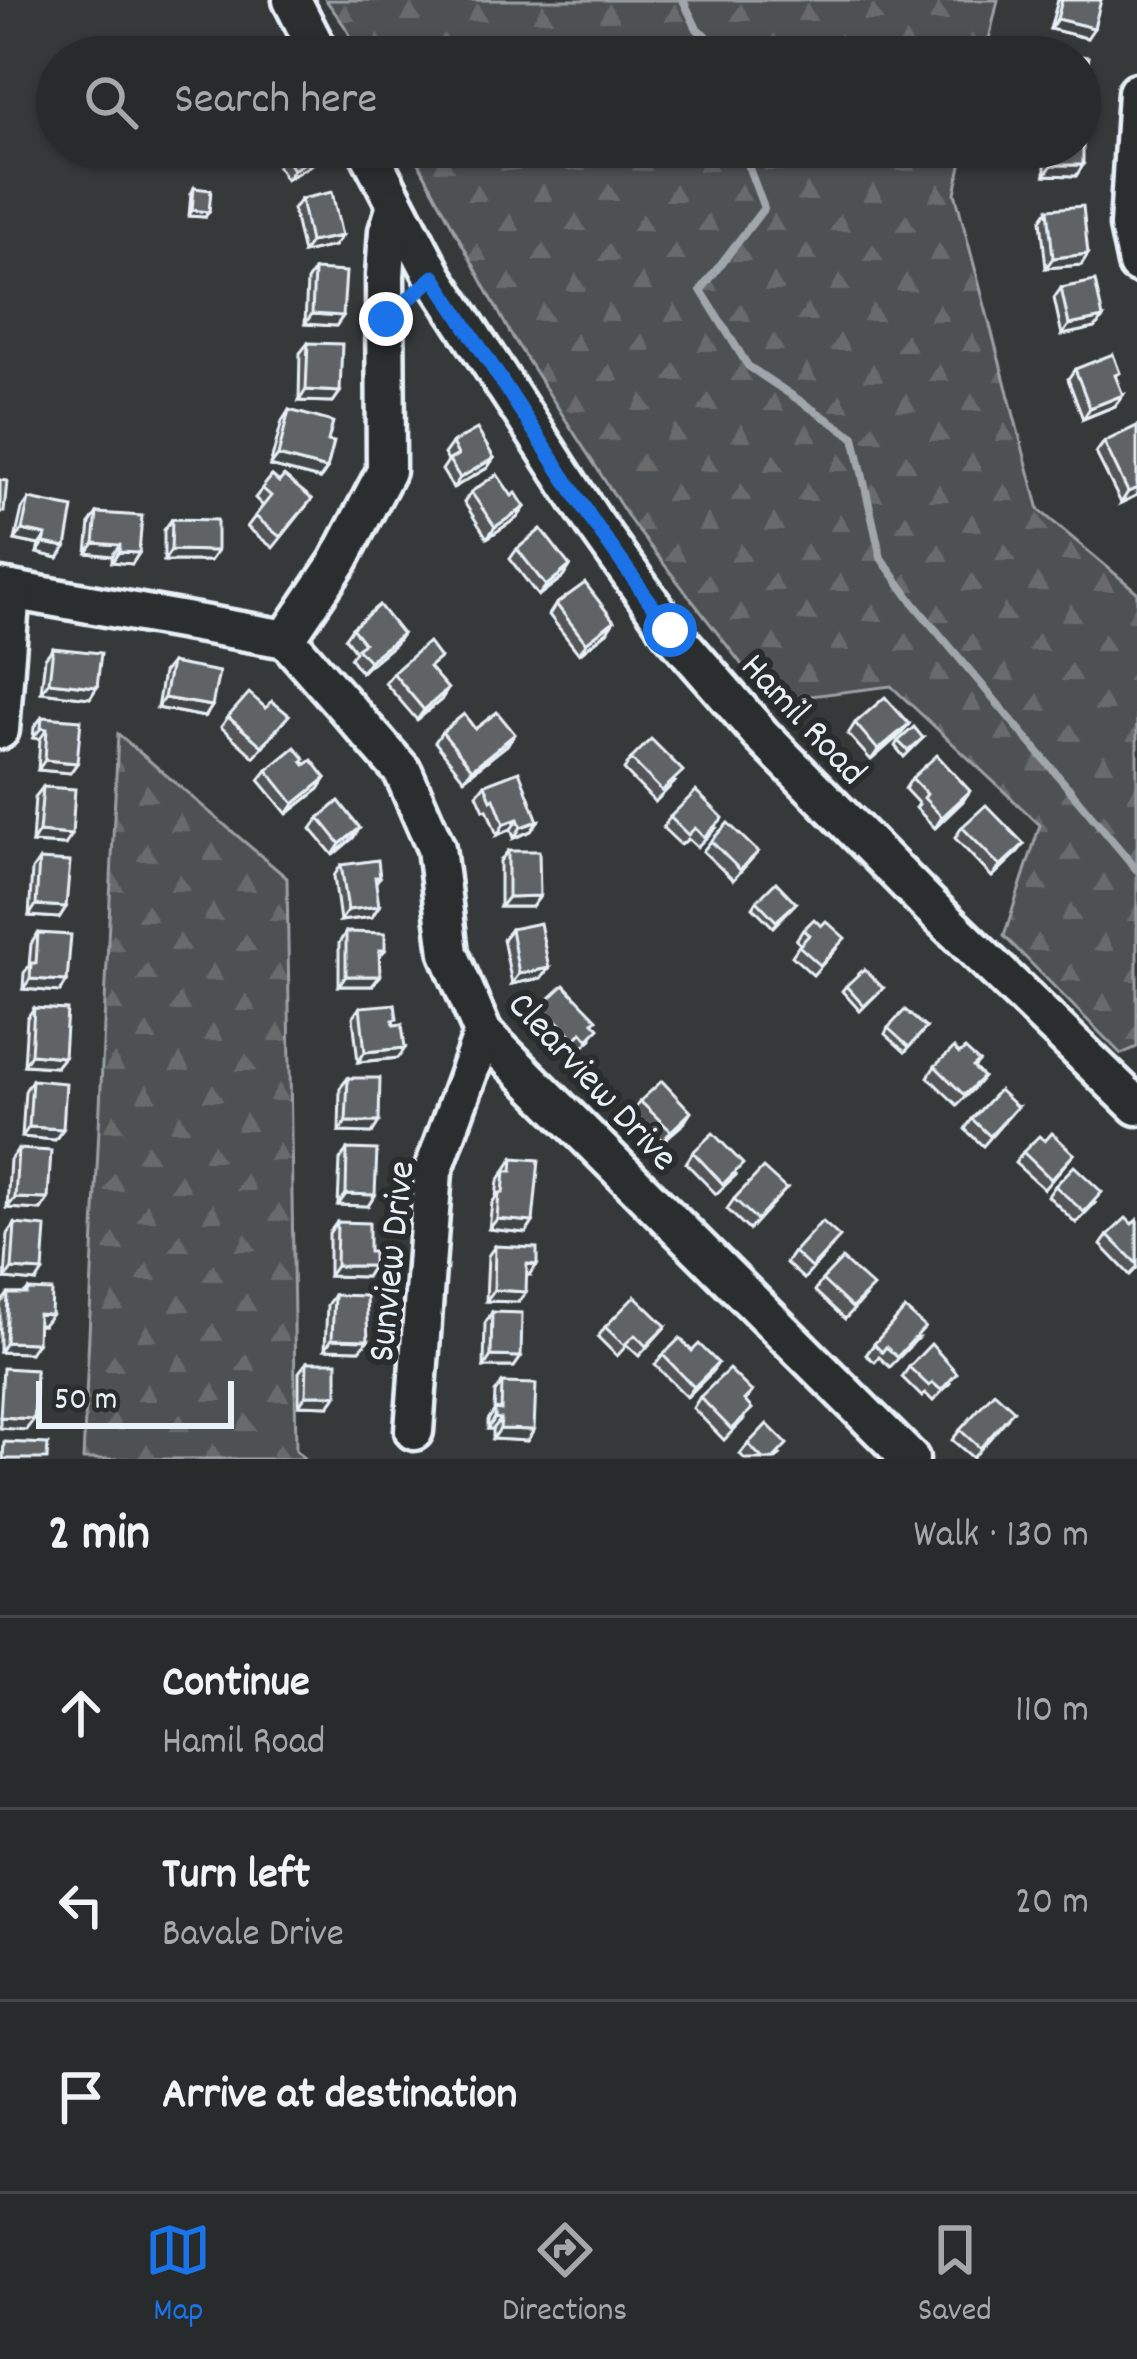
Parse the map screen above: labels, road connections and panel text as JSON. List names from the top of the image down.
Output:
{
  "streets": {
    "street": ["Hamil Road", "Clearview Drive", "Sunview Drive"]
  },
  "crossings": [
    ["Clearview Drive", "Sunview Drive"]
  ],
  "scale_bar": "50 m",
  "page": {
    "search": "Search here",
    "scale": "50 m",
    "heading": ["2 min", "Walk · 130 m"],
    "list": [
      ["Continue", "Hamil Road", "110 m"],
      ["Turn left", "Bavale Drive", "20 m"],
      "Arrive at destination"
    ],
    "nav": ["Map", "Directions", "Saved"]
  }
}
